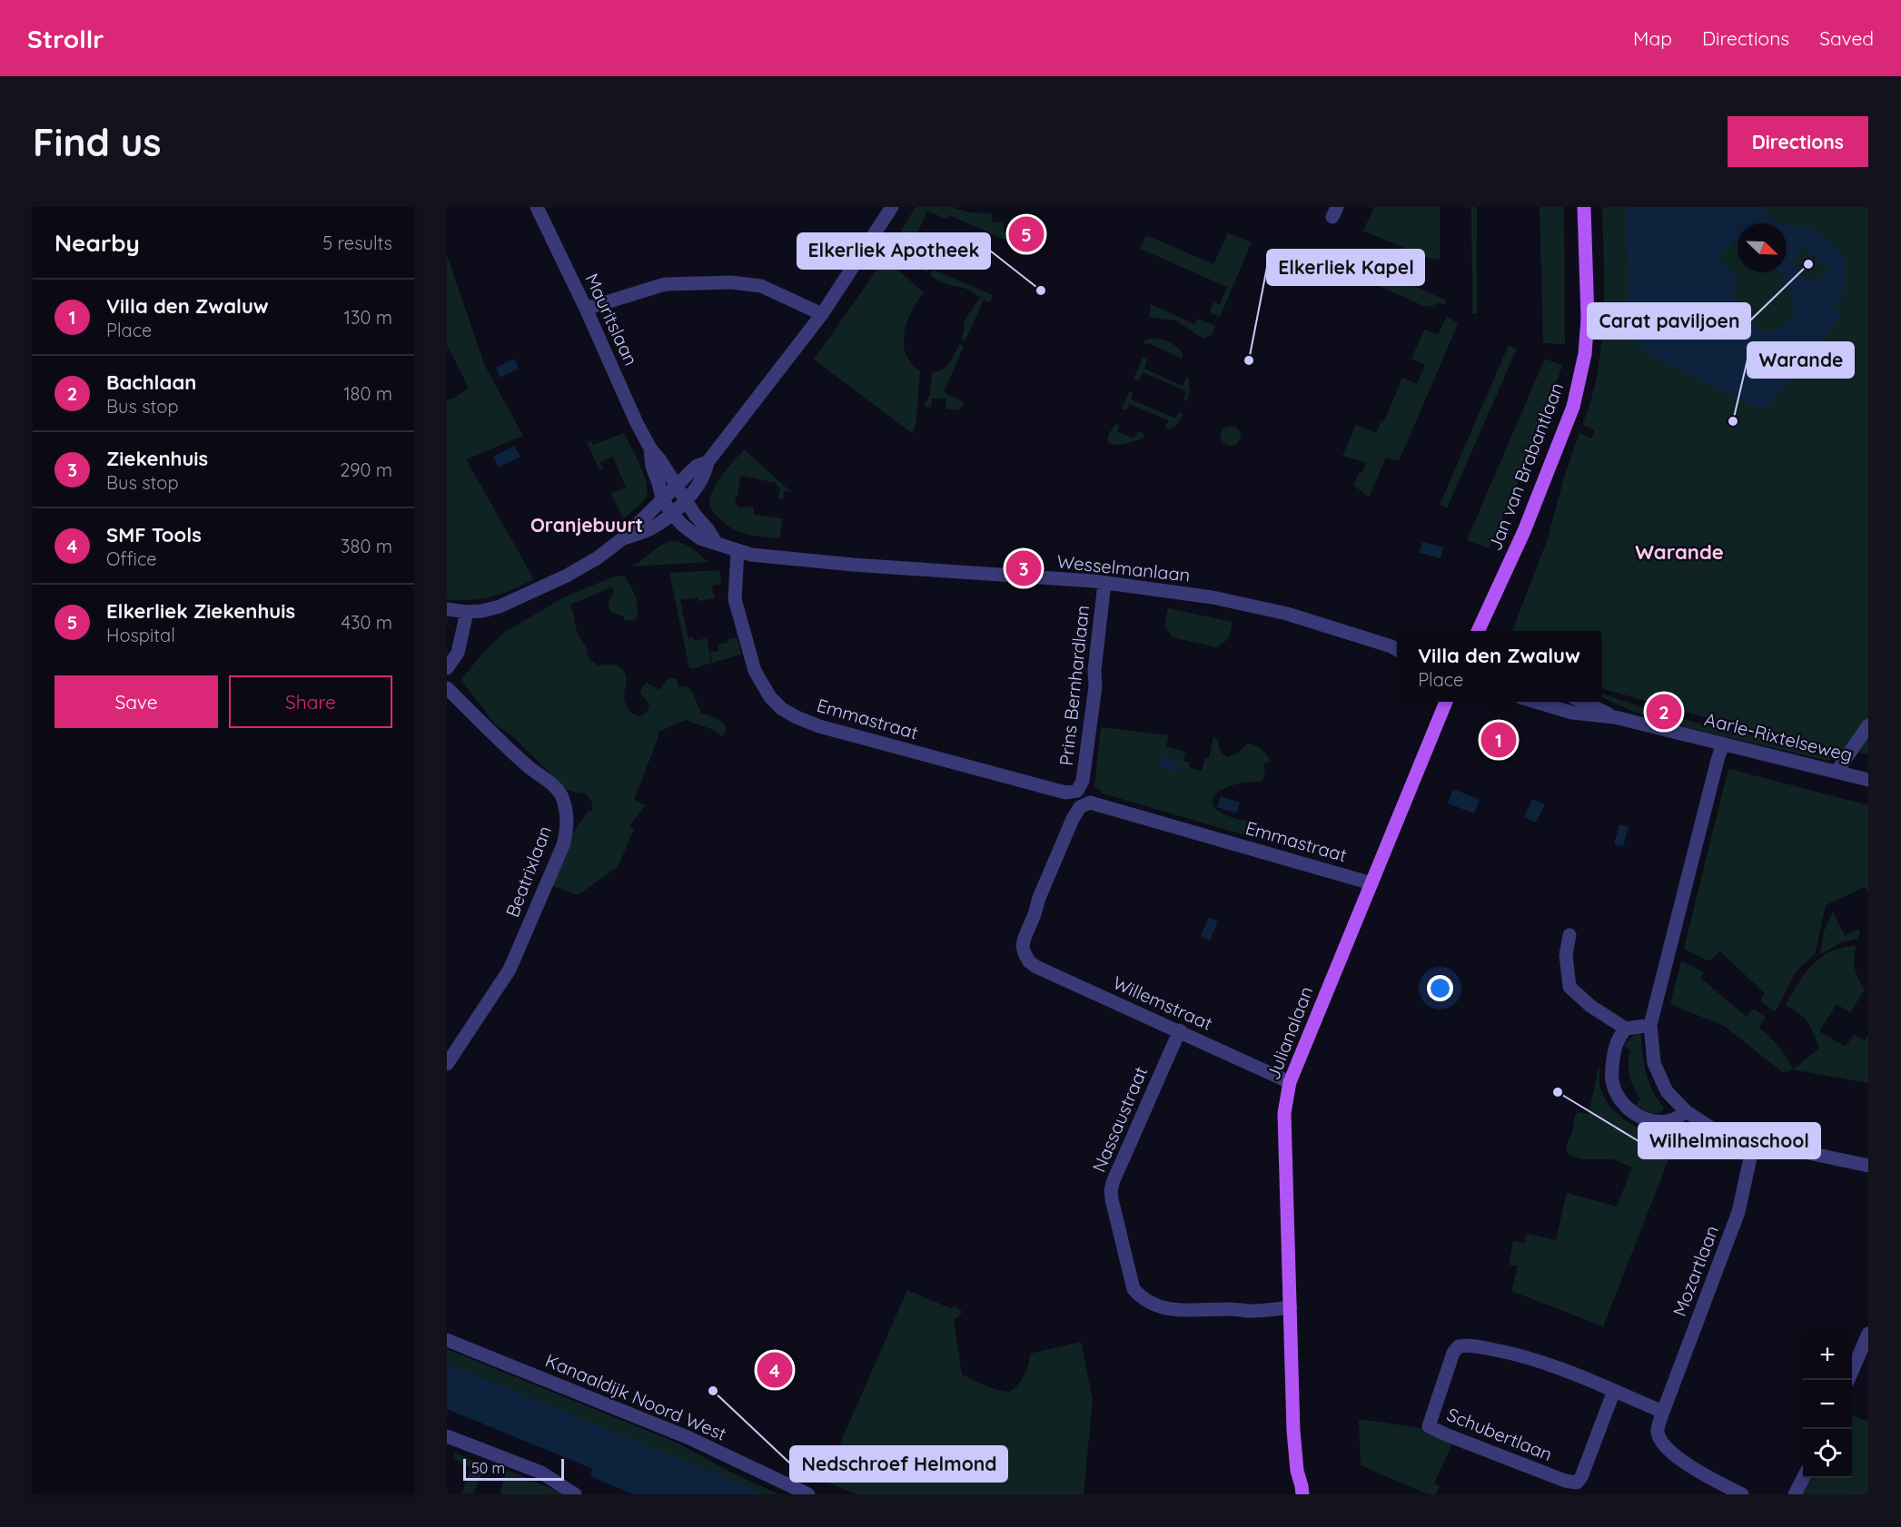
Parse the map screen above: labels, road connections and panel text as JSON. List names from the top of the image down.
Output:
{
  "streets": {
    "main road": ["Jan van Brabantlaan", "Julianalaan"],
    "street": [
      "Mauritslaan",
      "Wesselmanlaan",
      "Prins Bernhardlaan",
      "Emmastraat",
      "Aarle-Rixtelseweg",
      "Beatrixlaan",
      "Willemstraat",
      "Nassaustraat",
      "Mozartlaan",
      "Kanaaldijk Noord West",
      "Schubertlaan"
    ]
  },
  "crossings": [
    ["Mauritslaan", "Wesselmanlaan"],
    ["Wesselmanlaan", "Prins Bernhardlaan"],
    ["Wesselmanlaan", "Emmastraat"],
    ["Prins Bernhardlaan", "Emmastraat"],
    ["Emmastraat", "Willemstraat"],
    ["Emmastraat", "Julianalaan"],
    ["Willemstraat", "Julianalaan"],
    ["Willemstraat", "Nassaustraat"],
    ["Julianalaan", "Nassaustraat"],
    ["Mozartlaan", "Schubertlaan"]
  ],
  "districts": ["Oranjebuurt", "Warande"],
  "places": [
    "Carat paviljoen",
    "Elkerliek Apotheek",
    "Elkerliek Kapel",
    "Warande",
    "Wilhelminaschool",
    "Nedschroef Helmond"
  ],
  "scale_bar": "50 m",
  "north": "bottom right",
  "page": {
    "header": "Strollr",
    "nav": ["Map", "Directions", "Saved"],
    "buttons": [
      "Directions",
      ["Save", "Share"]
    ],
    "title": "Find us",
    "heading": ["Nearby", "5 results"],
    "pins": [
      "5",
      "3",
      "2",
      "1",
      "4"
    ],
    "list": [
      {
        "mark": "1",
        "name": "Villa den Zwaluw",
        "note": "Place",
        "value": "130 m"
      },
      {
        "mark": "2",
        "name": "Bachlaan",
        "note": "Bus stop",
        "value": "180 m"
      },
      {
        "mark": "3",
        "name": "Ziekenhuis",
        "note": "Bus stop",
        "value": "290 m"
      },
      {
        "mark": "4",
        "name": "SMF Tools",
        "note": "Office",
        "value": "380 m"
      },
      {
        "mark": "5",
        "name": "Elkerliek Ziekenhuis",
        "note": "Hospital",
        "value": "430 m"
      }
    ],
    "popup": ["Villa den Zwaluw", "Place"],
    "map_buttons": ["+", "−"],
    "scale": "50 m"
  }
}
